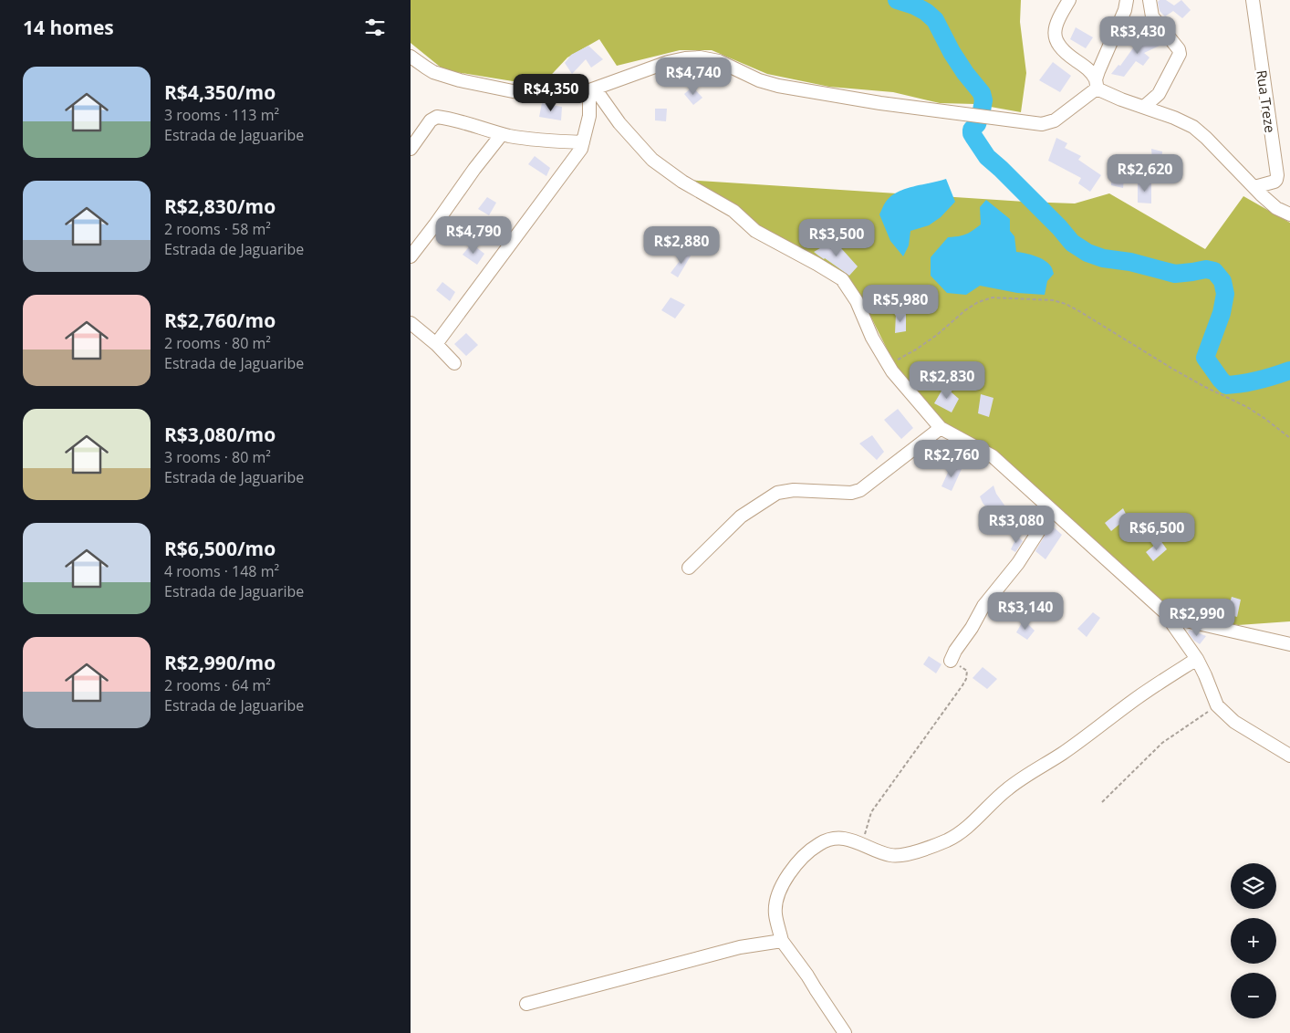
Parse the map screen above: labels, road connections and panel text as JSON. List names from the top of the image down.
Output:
{
  "streets": {
    "street": ["Rua Treze"]
  },
  "page": {
    "heading": "14 homes",
    "price": [
      "R$3,430",
      "R$4,740",
      "R$4,350",
      "R$2,620",
      "R$4,790",
      "R$3,500",
      "R$2,880",
      "R$5,980",
      "R$2,830",
      "R$2,760",
      "R$3,080",
      "R$6,500",
      "R$3,140",
      "R$2,990"
    ],
    "list": [
      {
        "name": "R$4,350/mo",
        "note": "3 rooms · 113 m² · Estrada de Jaguaribe"
      },
      {
        "name": "R$2,830/mo",
        "note": "2 rooms · 58 m² · Estrada de Jaguaribe"
      },
      {
        "name": "R$2,760/mo",
        "note": "2 rooms · 80 m² · Estrada de Jaguaribe"
      },
      {
        "name": "R$3,080/mo",
        "note": "3 rooms · 80 m² · Estrada de Jaguaribe"
      },
      {
        "name": "R$6,500/mo",
        "note": "4 rooms · 148 m² · Estrada de Jaguaribe"
      },
      {
        "name": "R$2,990/mo",
        "note": "2 rooms · 64 m² · Estrada de Jaguaribe"
      }
    ],
    "map_buttons": ["+", "−"]
  }
}
